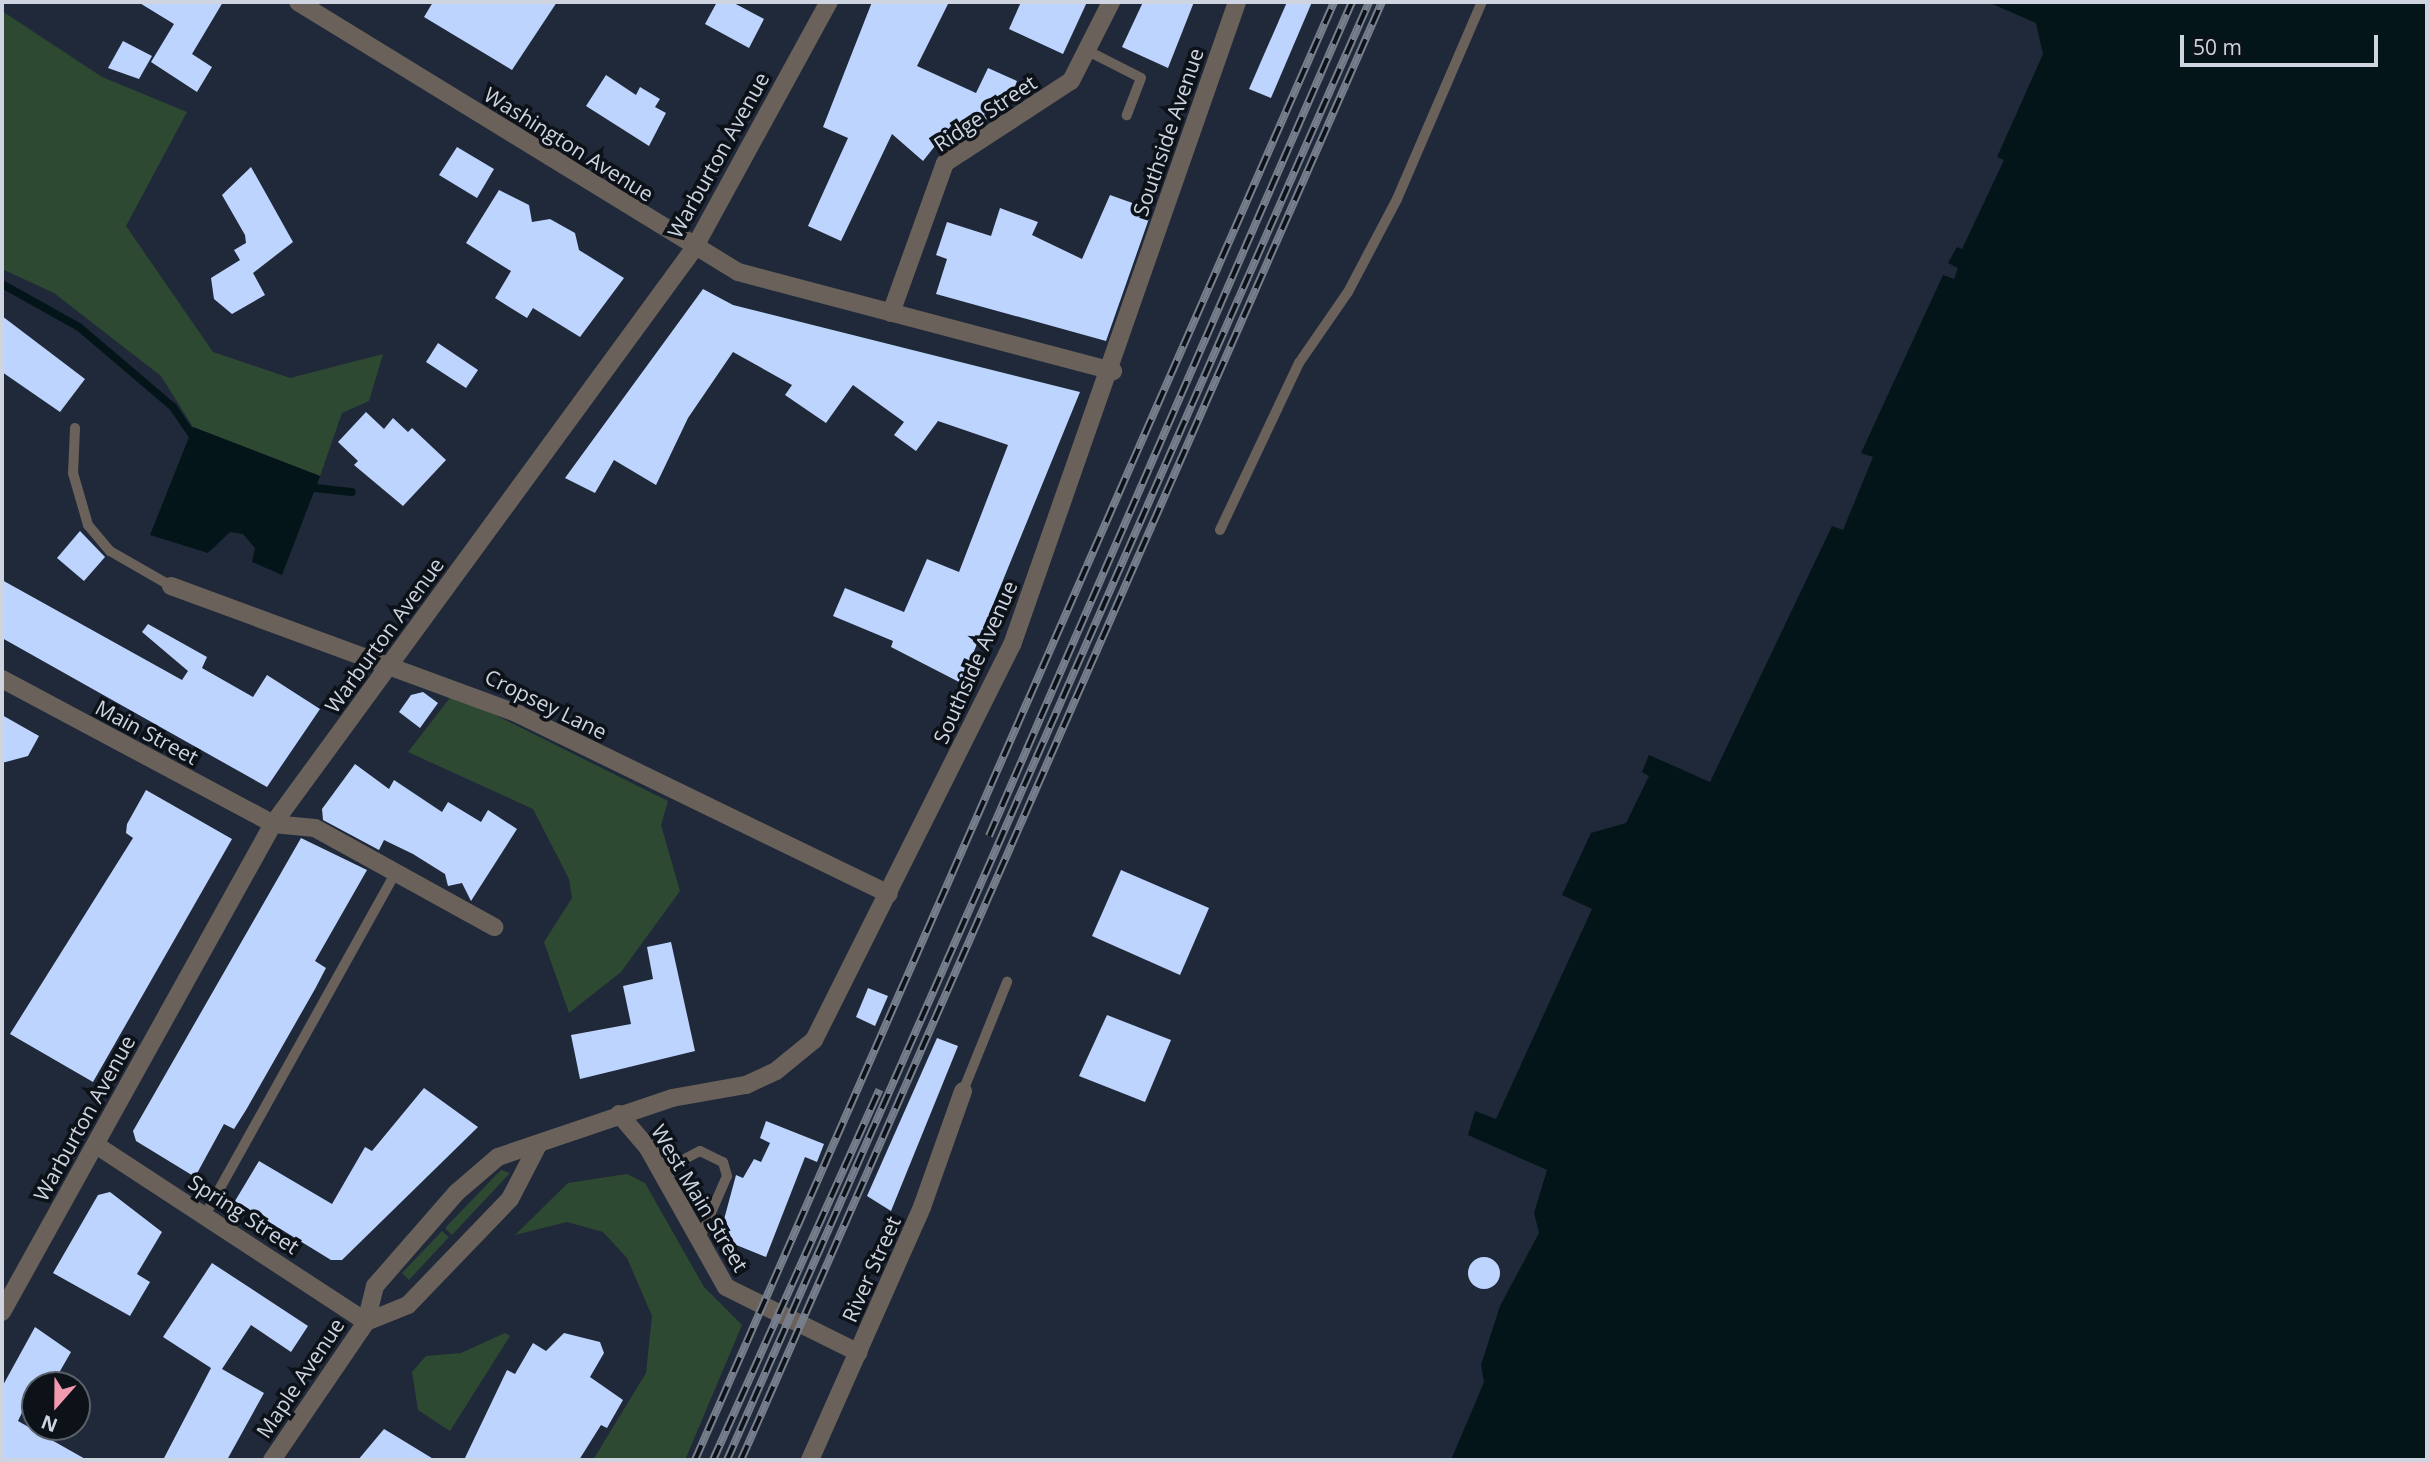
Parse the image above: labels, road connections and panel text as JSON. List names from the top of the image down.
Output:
{
  "streets": {
    "street": [
      "Ridge Street",
      "Southside Avenue",
      "Washington Avenue",
      "Warburton Avenue",
      "Cropsey Lane",
      "Main Street",
      "West Main Street",
      "Spring Street",
      "River Street",
      "Maple Avenue"
    ]
  },
  "crossings": [
    ["Ridge Street", "Washington Avenue"],
    ["Southside Avenue", "Washington Avenue"],
    ["Southside Avenue", "Cropsey Lane"],
    ["Southside Avenue", "West Main Street"],
    ["Southside Avenue", "Spring Street"],
    ["Southside Avenue", "Maple Avenue"],
    ["Washington Avenue", "Warburton Avenue"],
    ["Warburton Avenue", "Main Street"],
    ["Warburton Avenue", "Spring Street"],
    ["West Main Street", "River Street"],
    ["Spring Street", "Maple Avenue"]
  ],
  "scale_bar": "50 m",
  "north": "bottom"
}
